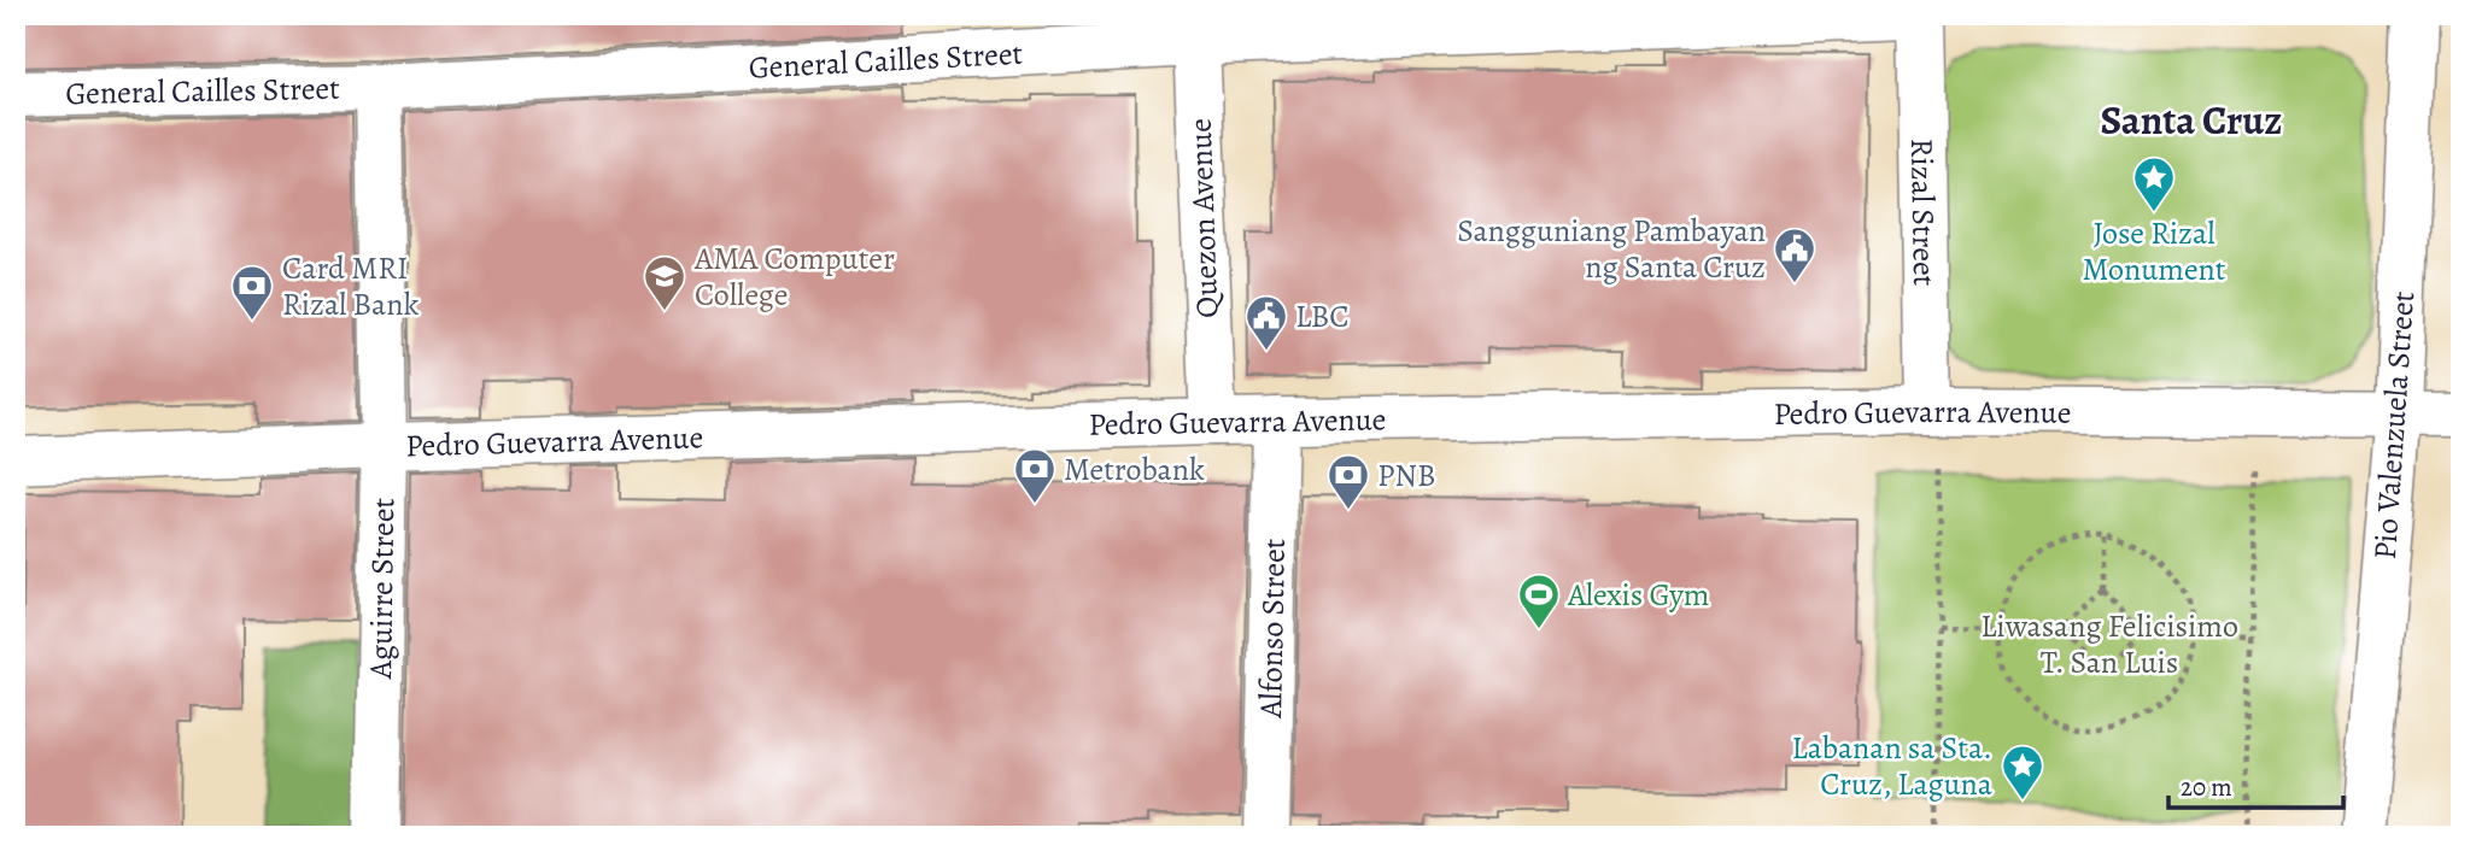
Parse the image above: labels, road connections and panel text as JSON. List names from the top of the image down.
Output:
{
  "streets": {
    "street": [
      "General Cailles Street",
      "Rizal Street",
      "Quezon Avenue",
      "Pedro Guevarra Avenue",
      "Pio Valenzuela Street",
      "Aguirre Street",
      "Alfonso Street"
    ]
  },
  "crossings": [
    ["General Cailles Street", "Quezon Avenue"],
    ["General Cailles Street", "Aguirre Street"],
    ["Rizal Street", "Pedro Guevarra Avenue"],
    ["Quezon Avenue", "Pedro Guevarra Avenue"],
    ["Pedro Guevarra Avenue", "Pio Valenzuela Street"],
    ["Pedro Guevarra Avenue", "Aguirre Street"],
    ["Pedro Guevarra Avenue", "Alfonso Street"]
  ],
  "districts": ["Santa Cruz"],
  "parks": ["Liwasang Felicisimo T. San Luis"],
  "places": {
    "place": ["Jose Rizal Monument", "Labanan sa Sta. Cruz, Laguna"],
    "public building": ["Sangguniang Pambayan ng Santa Cruz", "LBC"],
    "school or university": ["AMA Computer College"],
    "bank": ["Card MRI Rizal Bank", "Metrobank", "PNB"],
    "sports": ["Alexis Gym"]
  },
  "scale_bar": "20 m"
}
